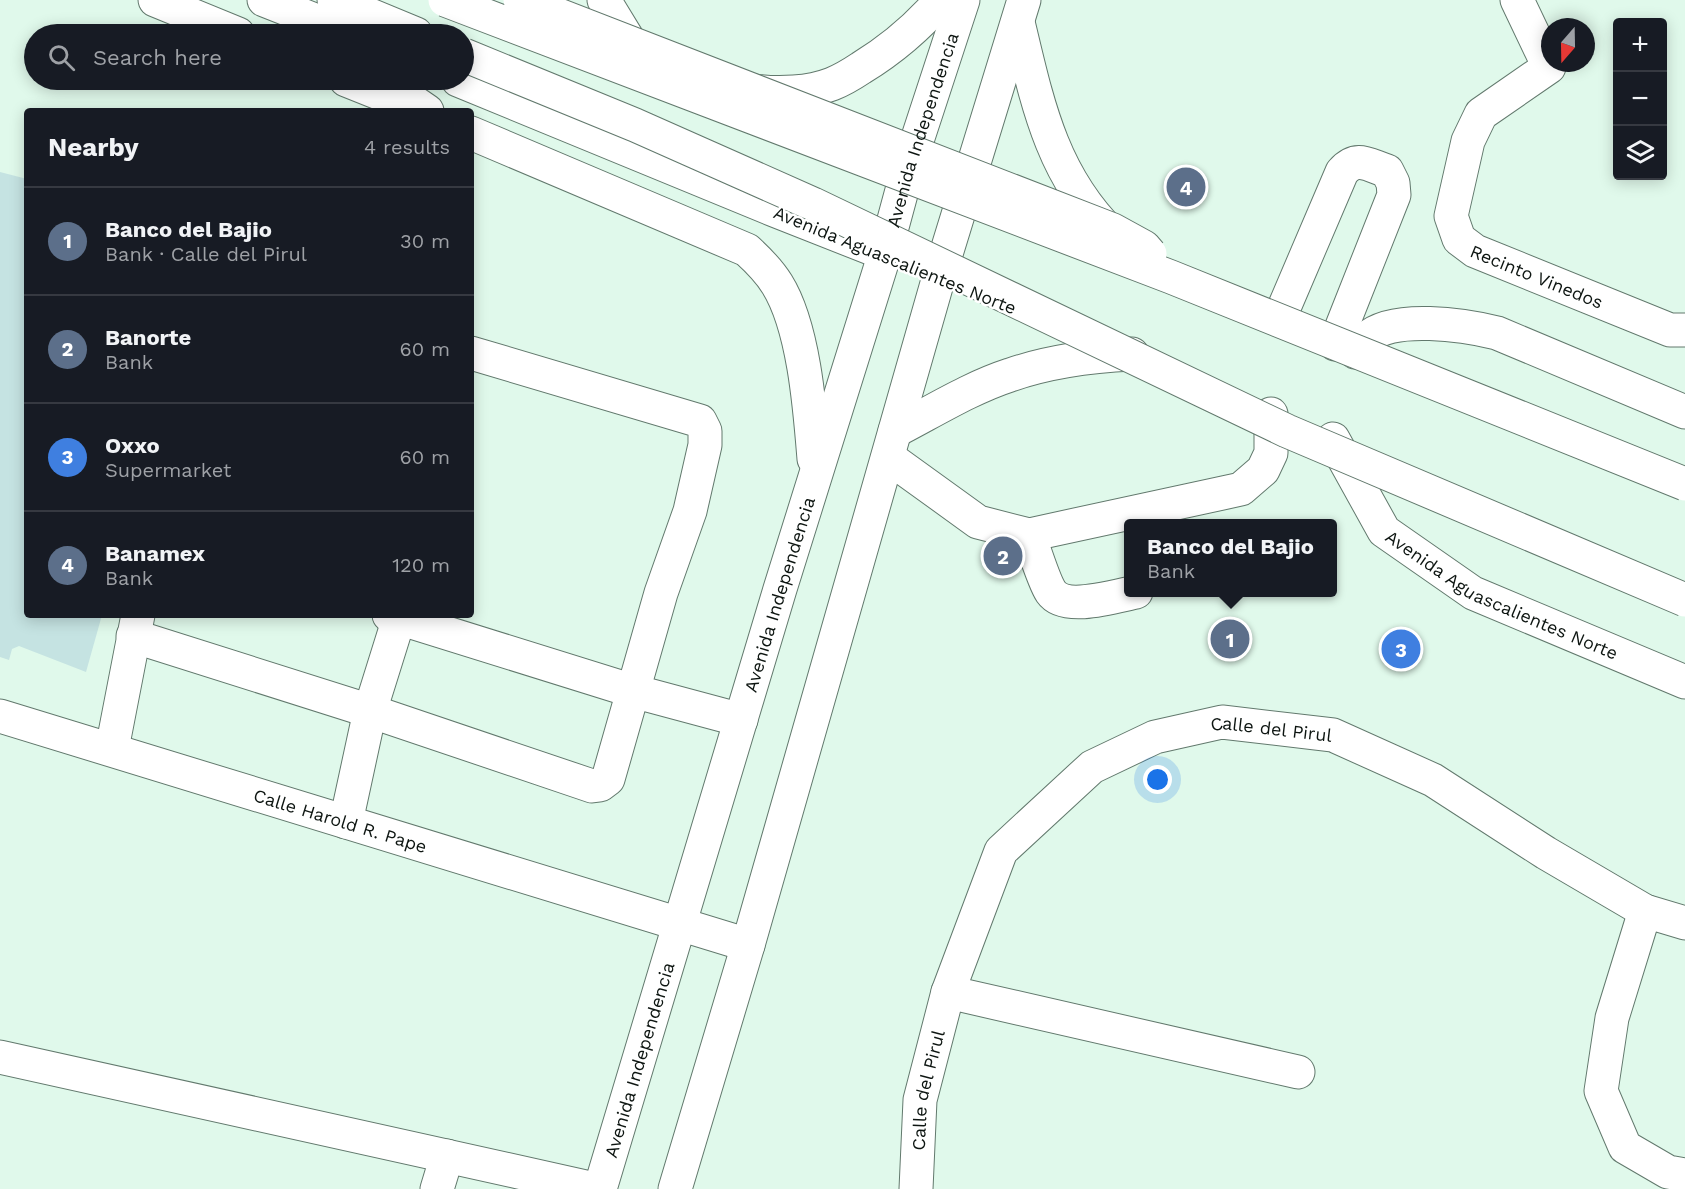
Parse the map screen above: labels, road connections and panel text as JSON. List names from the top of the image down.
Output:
{
  "streets": {
    "main road": [
      "Avenida Independencia",
      "Avenida Aguascalientes Norte",
      "Recinto Vinedos",
      "Calle del Pirul",
      "Calle Harold R. Pape"
    ]
  },
  "crossings": [
    ["Avenida Independencia", "Avenida Aguascalientes Norte"],
    ["Avenida Independencia", "Calle Harold R. Pape"]
  ],
  "north": "bottom",
  "page": {
    "map_buttons": ["+", "−"],
    "search": "Search here",
    "heading": ["Nearby", "4 results"],
    "pins": [
      "4",
      "2",
      "1",
      "3"
    ],
    "list": [
      {
        "mark": "1",
        "name": "Banco del Bajio",
        "note": "Bank · Calle del Pirul",
        "value": "30 m"
      },
      {
        "mark": "2",
        "name": "Banorte",
        "note": "Bank",
        "value": "60 m"
      },
      {
        "mark": "3",
        "name": "Oxxo",
        "note": "Supermarket",
        "value": "60 m"
      },
      {
        "mark": "4",
        "name": "Banamex",
        "note": "Bank",
        "value": "120 m"
      }
    ],
    "popup": ["Banco del Bajio", "Bank"]
  }
}
